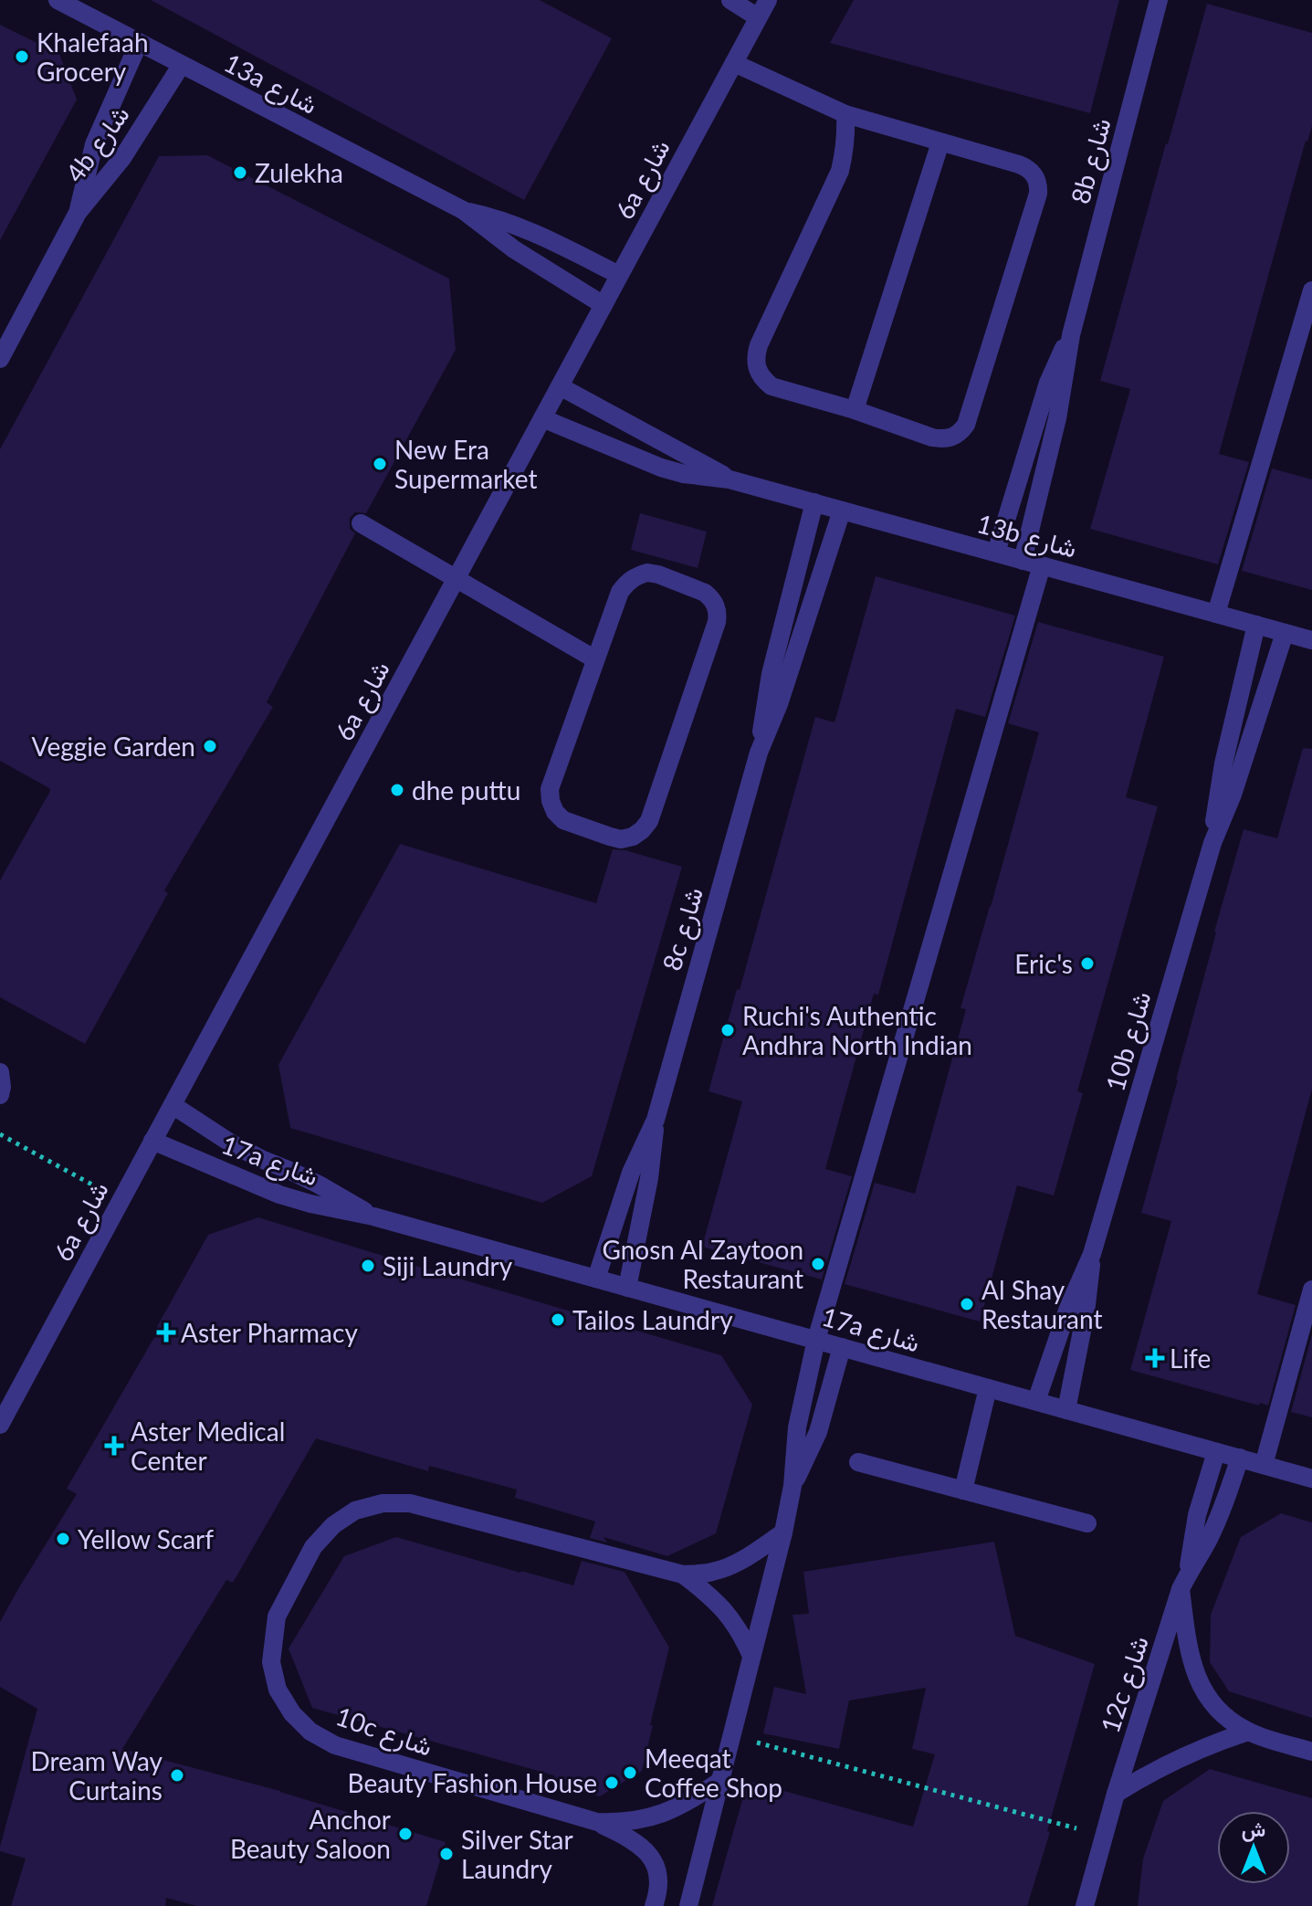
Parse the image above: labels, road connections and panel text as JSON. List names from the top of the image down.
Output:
{
  "streets": {
    "street": [
      "13a شارع",
      "4b شارع",
      "8b شارع",
      "6a شارع",
      "13b شارع",
      "8c شارع",
      "10b شارع",
      "17a شارع",
      "12c شارع",
      "10c شارع"
    ]
  },
  "crossings": [
    ["13a شارع", "4b شارع"],
    ["13a شارع", "6a شارع"],
    ["8b شارع", "13b شارع"],
    ["6a شارع", "13b شارع"],
    ["6a شارع", "17a شارع"],
    ["13b شارع", "8c شارع"],
    ["13b شارع", "10b شارع"],
    ["8c شارع", "17a شارع"],
    ["10b شارع", "17a شارع"],
    ["17a شارع", "12c شارع"]
  ],
  "places": {
    "other": [
      "Khalefaah Grocery",
      "Zulekha",
      "New Era Supermarket",
      "Veggie Garden",
      "dhe puttu",
      "Eric's",
      "Ruchi's Authentic Andhra North Indian",
      "Gnosn Al Zaytoon Restaurant",
      "Siji Laundry",
      "Al Shay Restaurant",
      "Tailos Laundry",
      "Yellow Scarf",
      "Meeqat Coffee Shop",
      "Dream Way Curtains",
      "Beauty Fashion House",
      "Anchor Beauty Saloon",
      "Silver Star Laundry"
    ],
    "health": ["Aster Pharmacy", "Life", "Aster Medical Center"]
  },
  "north": "top"
}
